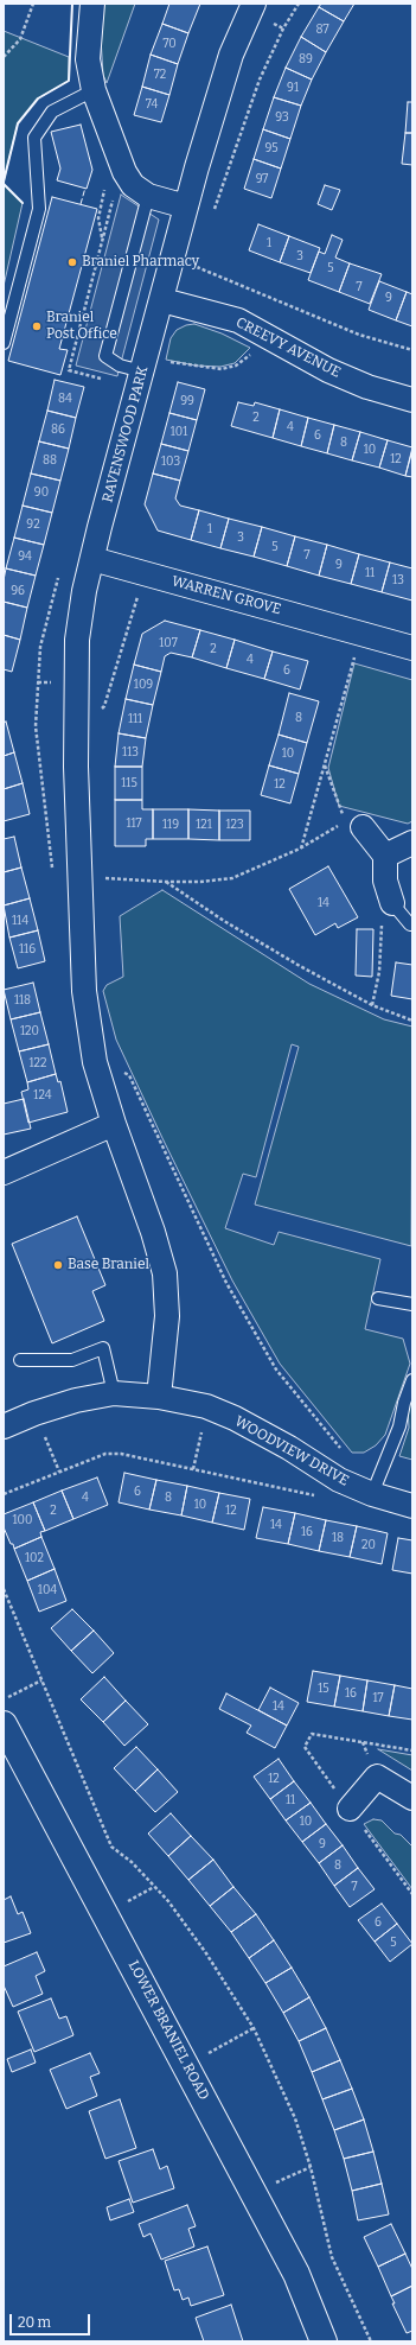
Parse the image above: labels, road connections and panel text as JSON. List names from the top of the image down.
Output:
{
  "streets": {
    "street": [
      "CREEVY AVENUE",
      "RAVENSWOOD PARK",
      "WARREN GROVE",
      "WOODVIEW DRIVE",
      "LOWER BRANIEL ROAD"
    ]
  },
  "crossings": [
    ["CREEVY AVENUE", "RAVENSWOOD PARK"],
    ["RAVENSWOOD PARK", "WARREN GROVE"],
    ["RAVENSWOOD PARK", "WOODVIEW DRIVE"]
  ],
  "places": ["Braniel Pharmacy", "Braniel Post Office", "Base Braniel"],
  "house_numbers": [
    "87",
    "70",
    "89",
    "72",
    "91",
    "74",
    "93",
    "95",
    "97",
    "1",
    "3",
    "5",
    "7",
    "9",
    "84",
    "99",
    "2",
    "4",
    "86",
    "101",
    "6",
    "8",
    "10",
    "12",
    "88",
    "103",
    "90",
    "92",
    "1",
    "3",
    "5",
    "7",
    "94",
    "9",
    "11",
    "13",
    "96",
    "107",
    "2",
    "4",
    "6",
    "109",
    "8",
    "111",
    "113",
    "10",
    "115",
    "12",
    "117",
    "119",
    "121",
    "123",
    "14",
    "114",
    "116",
    "118",
    "120",
    "122",
    "124",
    "6",
    "4",
    "8",
    "10",
    "2",
    "12",
    "100",
    "14",
    "16",
    "18",
    "20",
    "102",
    "104",
    "15",
    "16",
    "17",
    "14",
    "12",
    "11",
    "10",
    "9",
    "8",
    "7",
    "6",
    "5"
  ],
  "scale_bar": "20 m"
}
